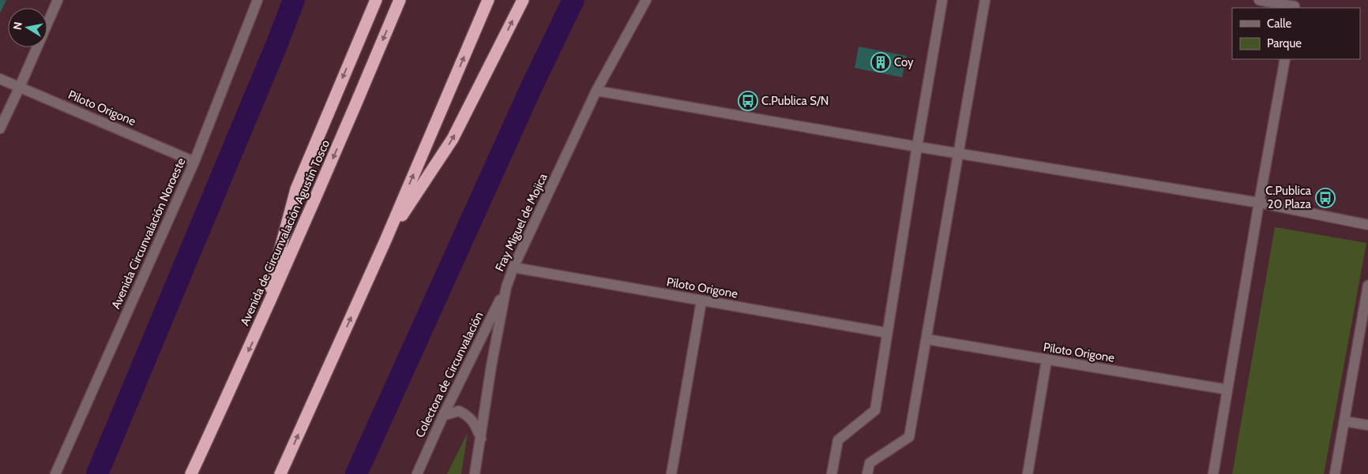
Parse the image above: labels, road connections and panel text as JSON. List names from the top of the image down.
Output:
{
  "streets": {
    "highway": ["Avenida de Circunvalación Agustín Tosco"],
    "street": [
      "Piloto Origone",
      "Fray Miguel de Mojica",
      "Avenida Circunvalación Noroeste",
      "Colectora de Circunvalación"
    ]
  },
  "crossings": [
    ["Piloto Origone", "Fray Miguel de Mojica"],
    ["Piloto Origone", "Avenida Circunvalación Noroeste"],
    ["Fray Miguel de Mojica", "Colectora de Circunvalación"]
  ],
  "places": {
    "building": ["Coy"],
    "bus stop": ["C.Publica S/N", "C.Publica 20 Plaza"]
  },
  "legend": ["Calle", "Parque"],
  "north": "left"
}
